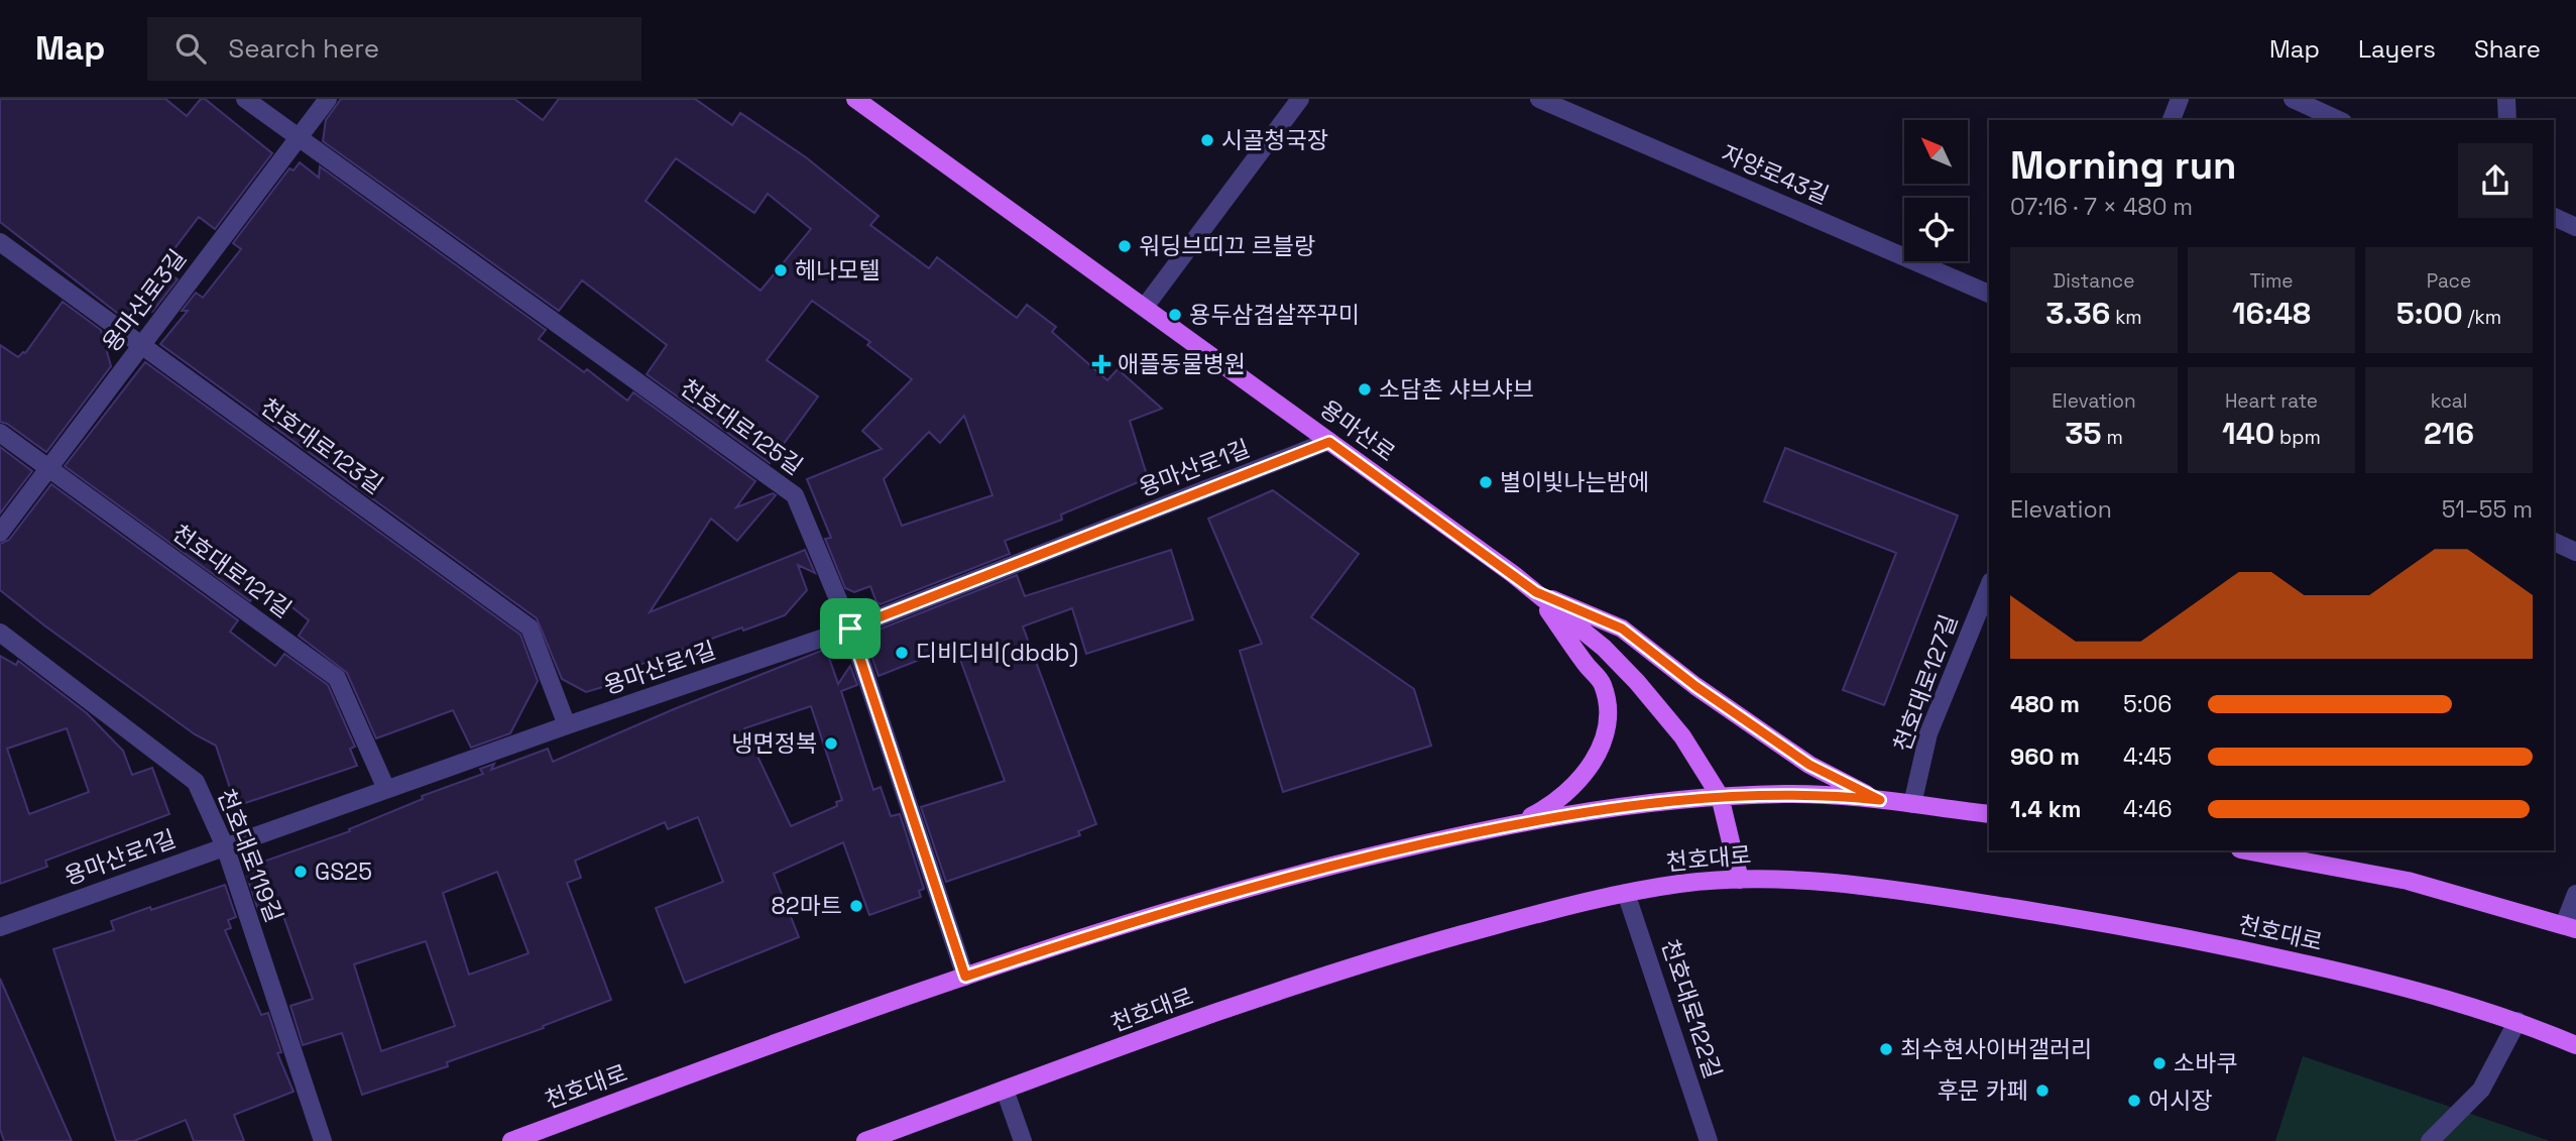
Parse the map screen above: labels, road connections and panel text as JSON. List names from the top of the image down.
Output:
{
  "streets": {
    "main road": ["용마산로", "천호대로"],
    "street": [
      "자양로43길",
      "용마산로3길",
      "천호대로125길",
      "천호대로123길",
      "용마산로1길",
      "천호대로121길",
      "천호대로127길",
      "천호대로119길",
      "천호대로122길"
    ]
  },
  "crossings": [
    ["용마산로3길", "천호대로125길"],
    ["용마산로3길", "천호대로123길"],
    ["용마산로3길", "천호대로121길"],
    ["천호대로125길", "용마산로1길"],
    ["천호대로125길", "천호대로"],
    ["용마산로", "용마산로1길"],
    ["용마산로", "천호대로"],
    ["천호대로123길", "용마산로1길"],
    ["용마산로1길", "천호대로121길"],
    ["용마산로1길", "천호대로119길"],
    ["천호대로127길", "천호대로"],
    ["천호대로", "천호대로122길"]
  ],
  "places": {
    "other": [
      "시골청국장",
      "워딩브띠끄 르블랑",
      "헤나모텔",
      "용두삼겹살쭈꾸미",
      "소담촌 샤브샤브",
      "별이빛나는밤에",
      "디비디비(dbdb)",
      "냉면정복",
      "GS25",
      "82마트",
      "최수현사이버갤러리",
      "소바쿠",
      "후문 카페",
      "어시장"
    ],
    "health": ["애플동물병원"]
  },
  "north": "top left",
  "page": {
    "header": "Map",
    "search": "Search here",
    "nav": ["Map", "Layers", "Share"],
    "heading": ["Morning run", "07:16 · 7 × 480 m"],
    "stats": [
      ["Distance", "3.36 km"],
      ["Time", "16:48"],
      ["Pace", "5:00 /km"],
      ["Elevation", "35 m"],
      ["Heart rate", "140 bpm"],
      ["kcal", "216"]
    ],
    "chart": ["Elevation", "51–55 m"],
    "list": [
      {
        "name": "480 m",
        "note": "5:06"
      },
      {
        "name": "960 m",
        "note": "4:45"
      },
      {
        "name": "1.4 km",
        "note": "4:46"
      }
    ]
  }
}
